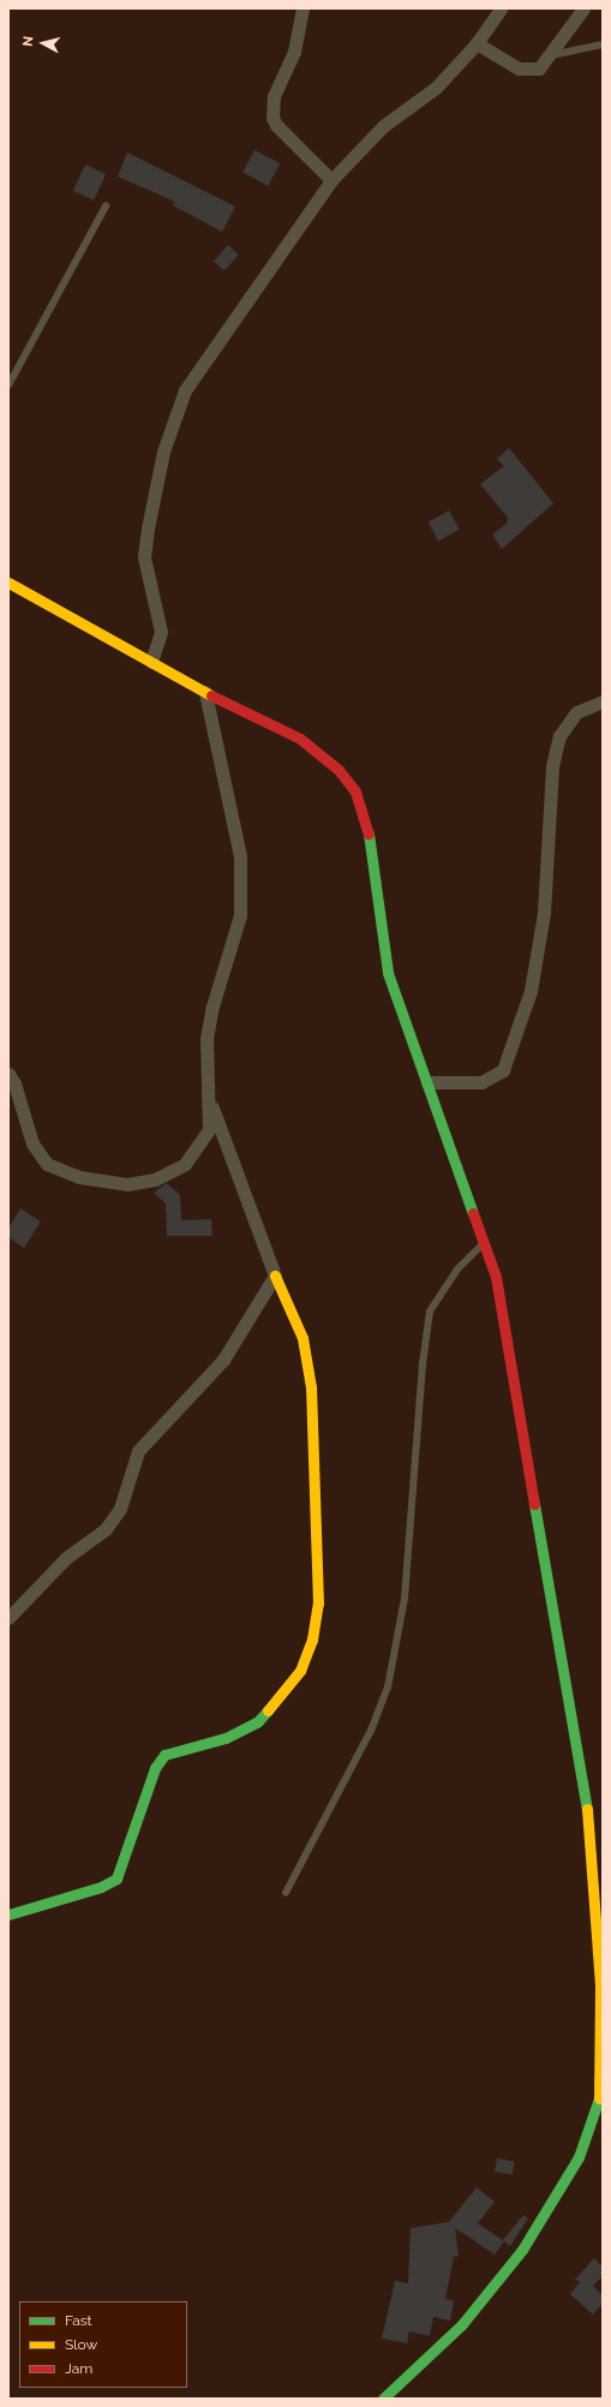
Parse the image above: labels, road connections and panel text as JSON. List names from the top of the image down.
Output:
{
  "legend": ["Fast", "Slow", "Jam"],
  "north": "left"
}
